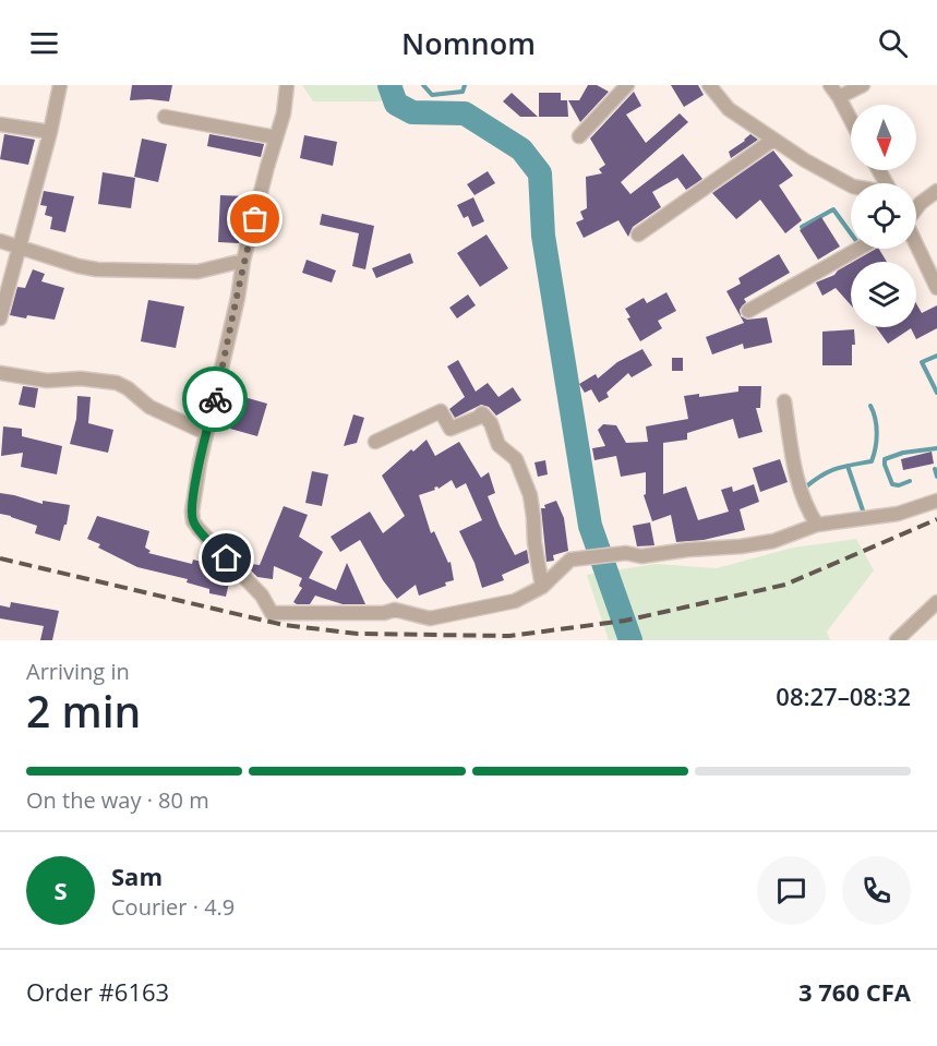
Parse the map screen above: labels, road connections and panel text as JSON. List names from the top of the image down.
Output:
{
  "north": "bottom",
  "page": {
    "header": "Nomnom",
    "heading": ["2 min", "Arriving in", "08:27–08:32"],
    "panel": [
      "Sam",
      "Courier · 4.9",
      "Order #6163",
      "3 760 CFA"
    ],
    "bar": "On the way · 80 m",
    "round": "S"
  }
}
